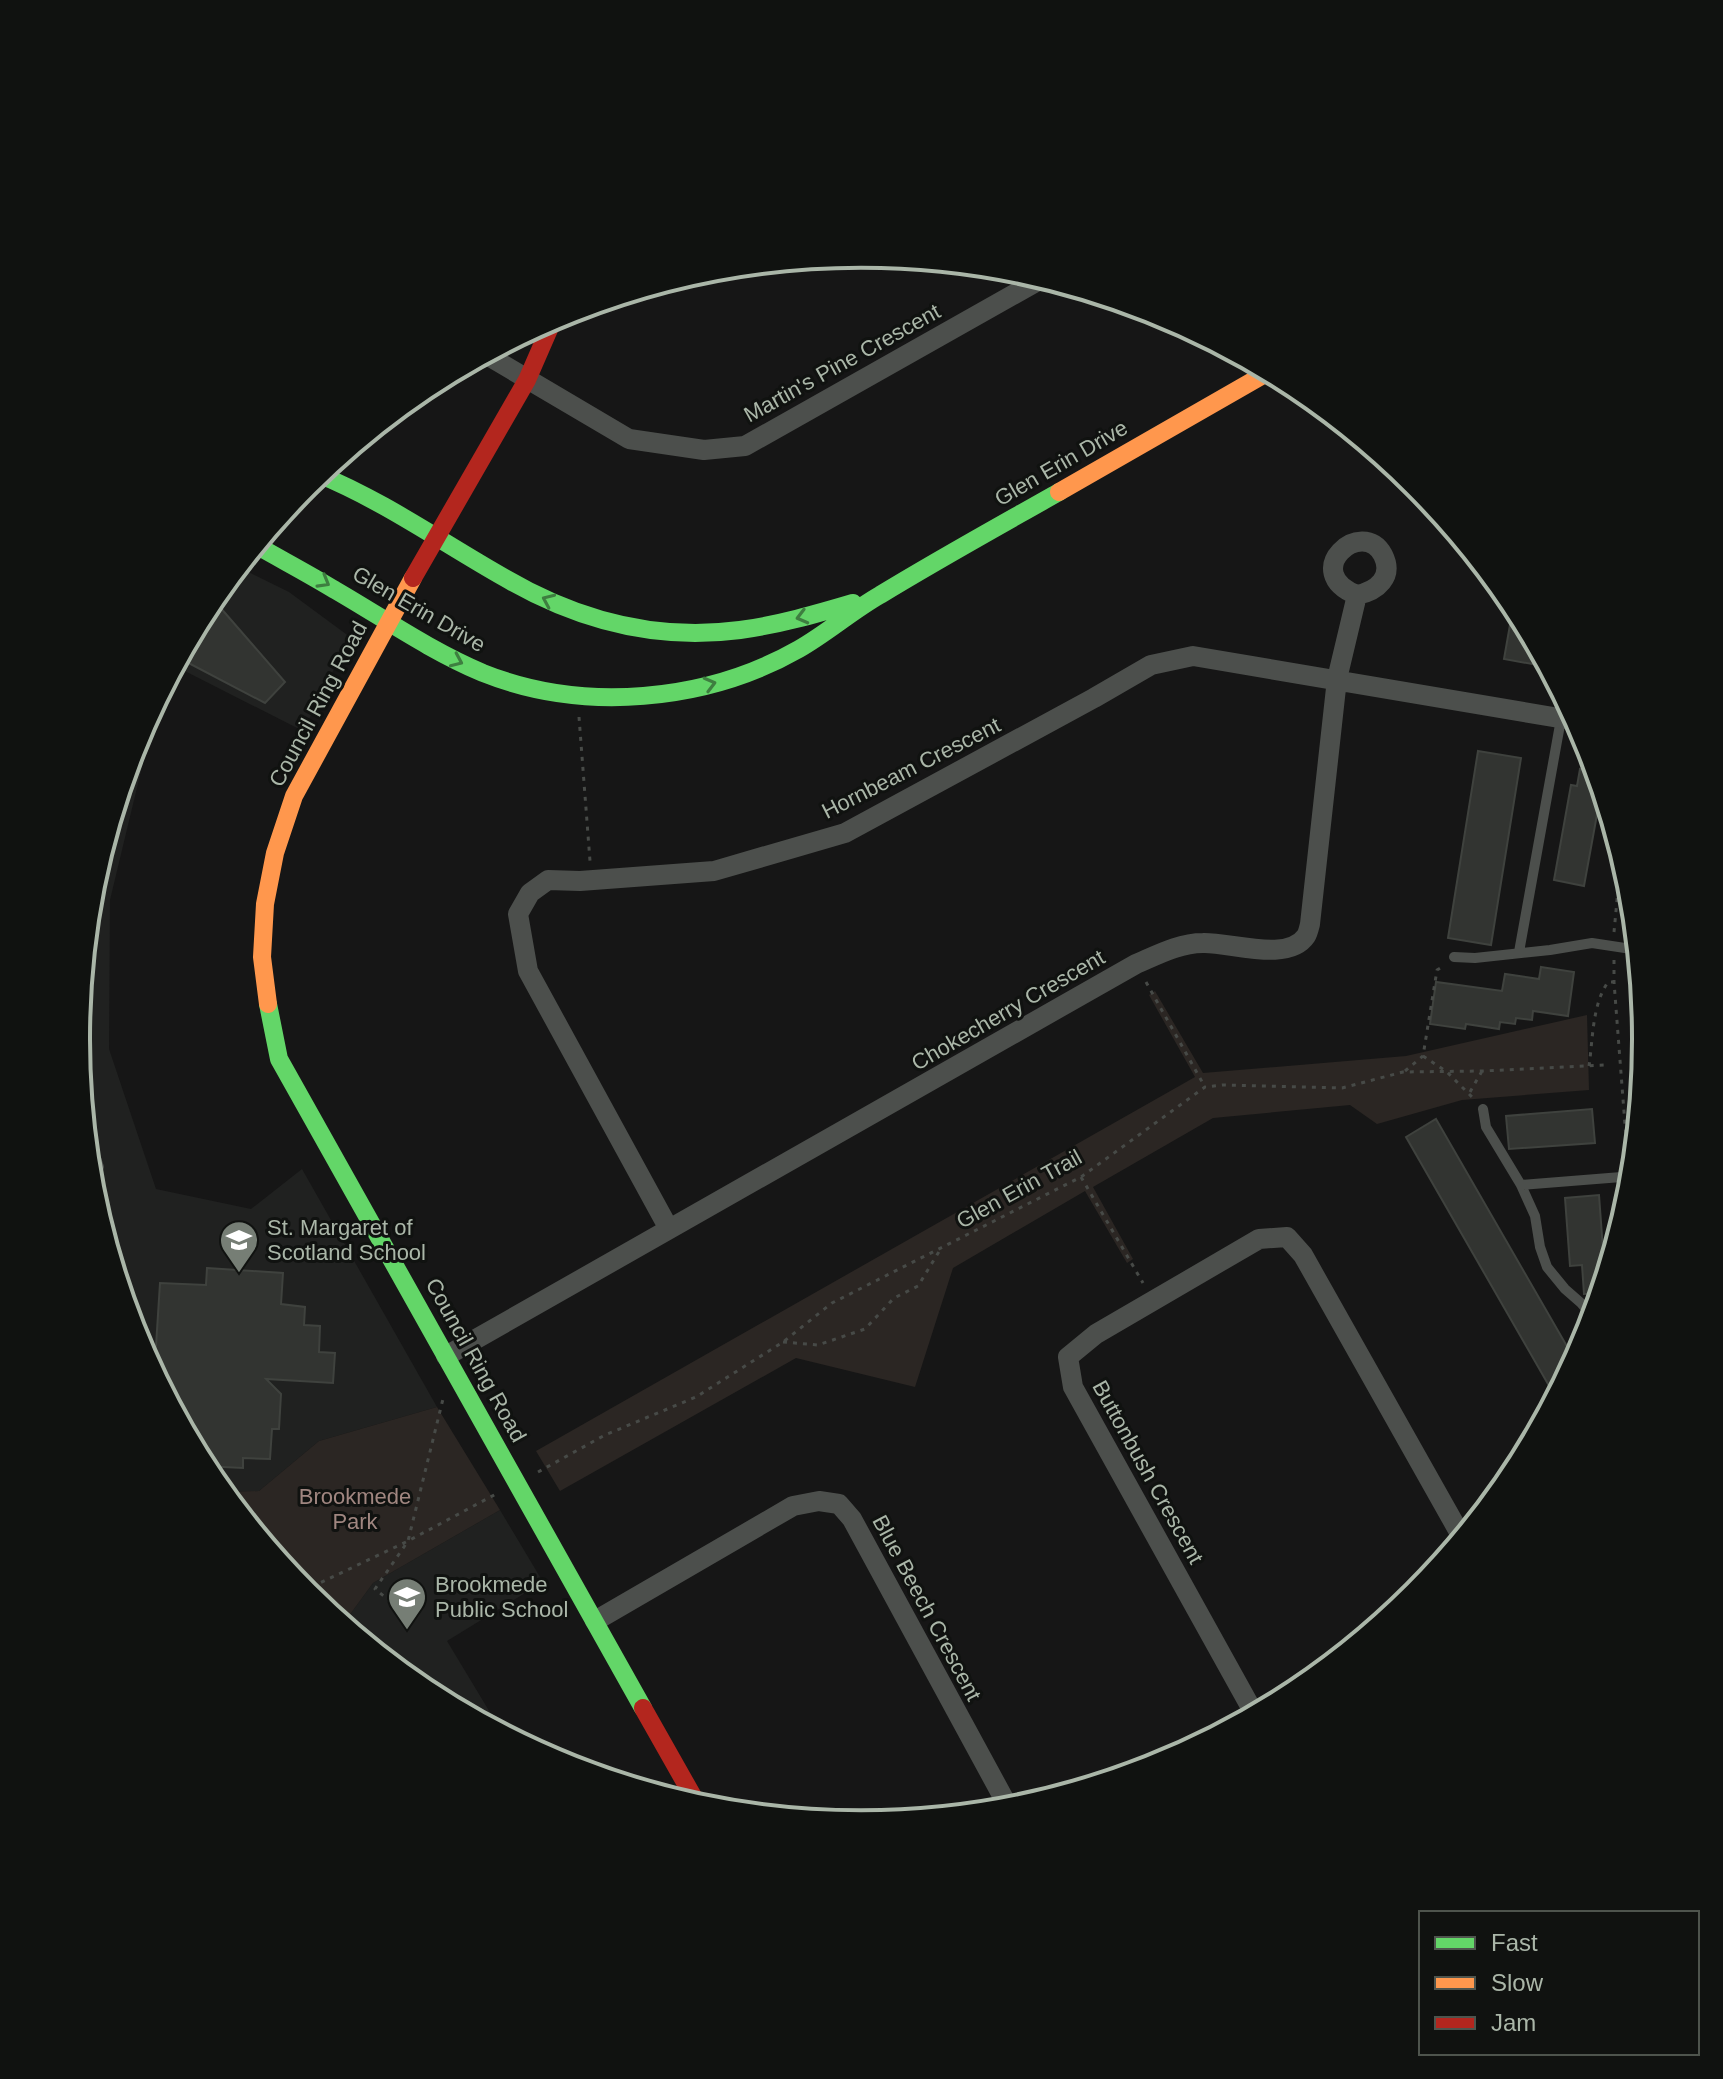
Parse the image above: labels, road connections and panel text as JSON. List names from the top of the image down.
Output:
{
  "streets": {
    "street": [
      "Martin's Pine Crescent",
      "Glen Erin Drive",
      "Council Ring Road",
      "Hornbeam Crescent",
      "Chokecherry Crescent",
      "Buttonbush Crescent",
      "Blue Beech Crescent"
    ],
    "path": ["Glen Erin Trail"]
  },
  "crossings": [
    ["Martin's Pine Crescent", "Council Ring Road"],
    ["Glen Erin Drive", "Council Ring Road"],
    ["Council Ring Road", "Chokecherry Crescent"],
    ["Council Ring Road", "Blue Beech Crescent"],
    ["Hornbeam Crescent", "Chokecherry Crescent"]
  ],
  "parks": ["Brookmede Park"],
  "places": {
    "school or university": ["St. Margaret of Scotland School", "Brookmede Public School"]
  },
  "legend": ["Fast", "Slow", "Jam"]
}
